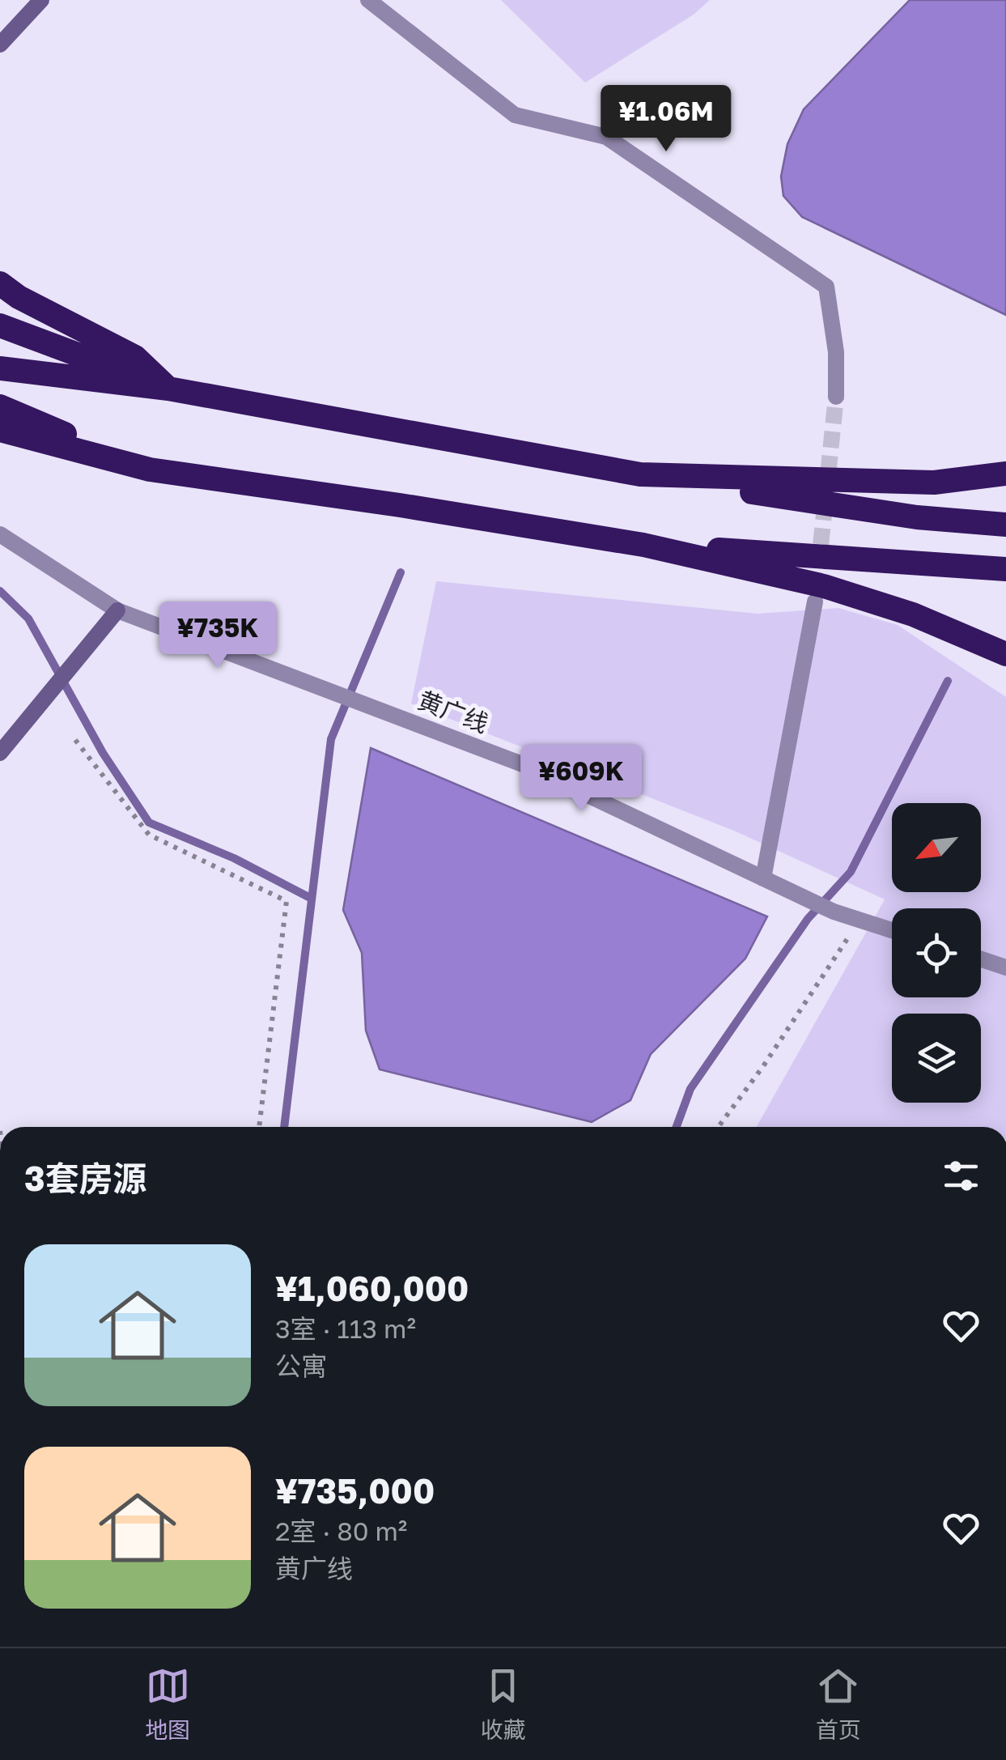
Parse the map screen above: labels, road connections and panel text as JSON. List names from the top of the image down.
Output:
{
  "streets": {
    "street": ["黄广线"]
  },
  "north": "bottom left",
  "page": {
    "price": ["¥1.06M", "¥735K", "¥609K"],
    "heading": "3套房源",
    "list": [
      {
        "name": "¥1,060,000",
        "note": "3室 · 113 m² · 公寓"
      },
      {
        "name": "¥735,000",
        "note": "2室 · 80 m² · 黄广线"
      }
    ],
    "tabs": ["地图", "收藏", "首页"]
  }
}
